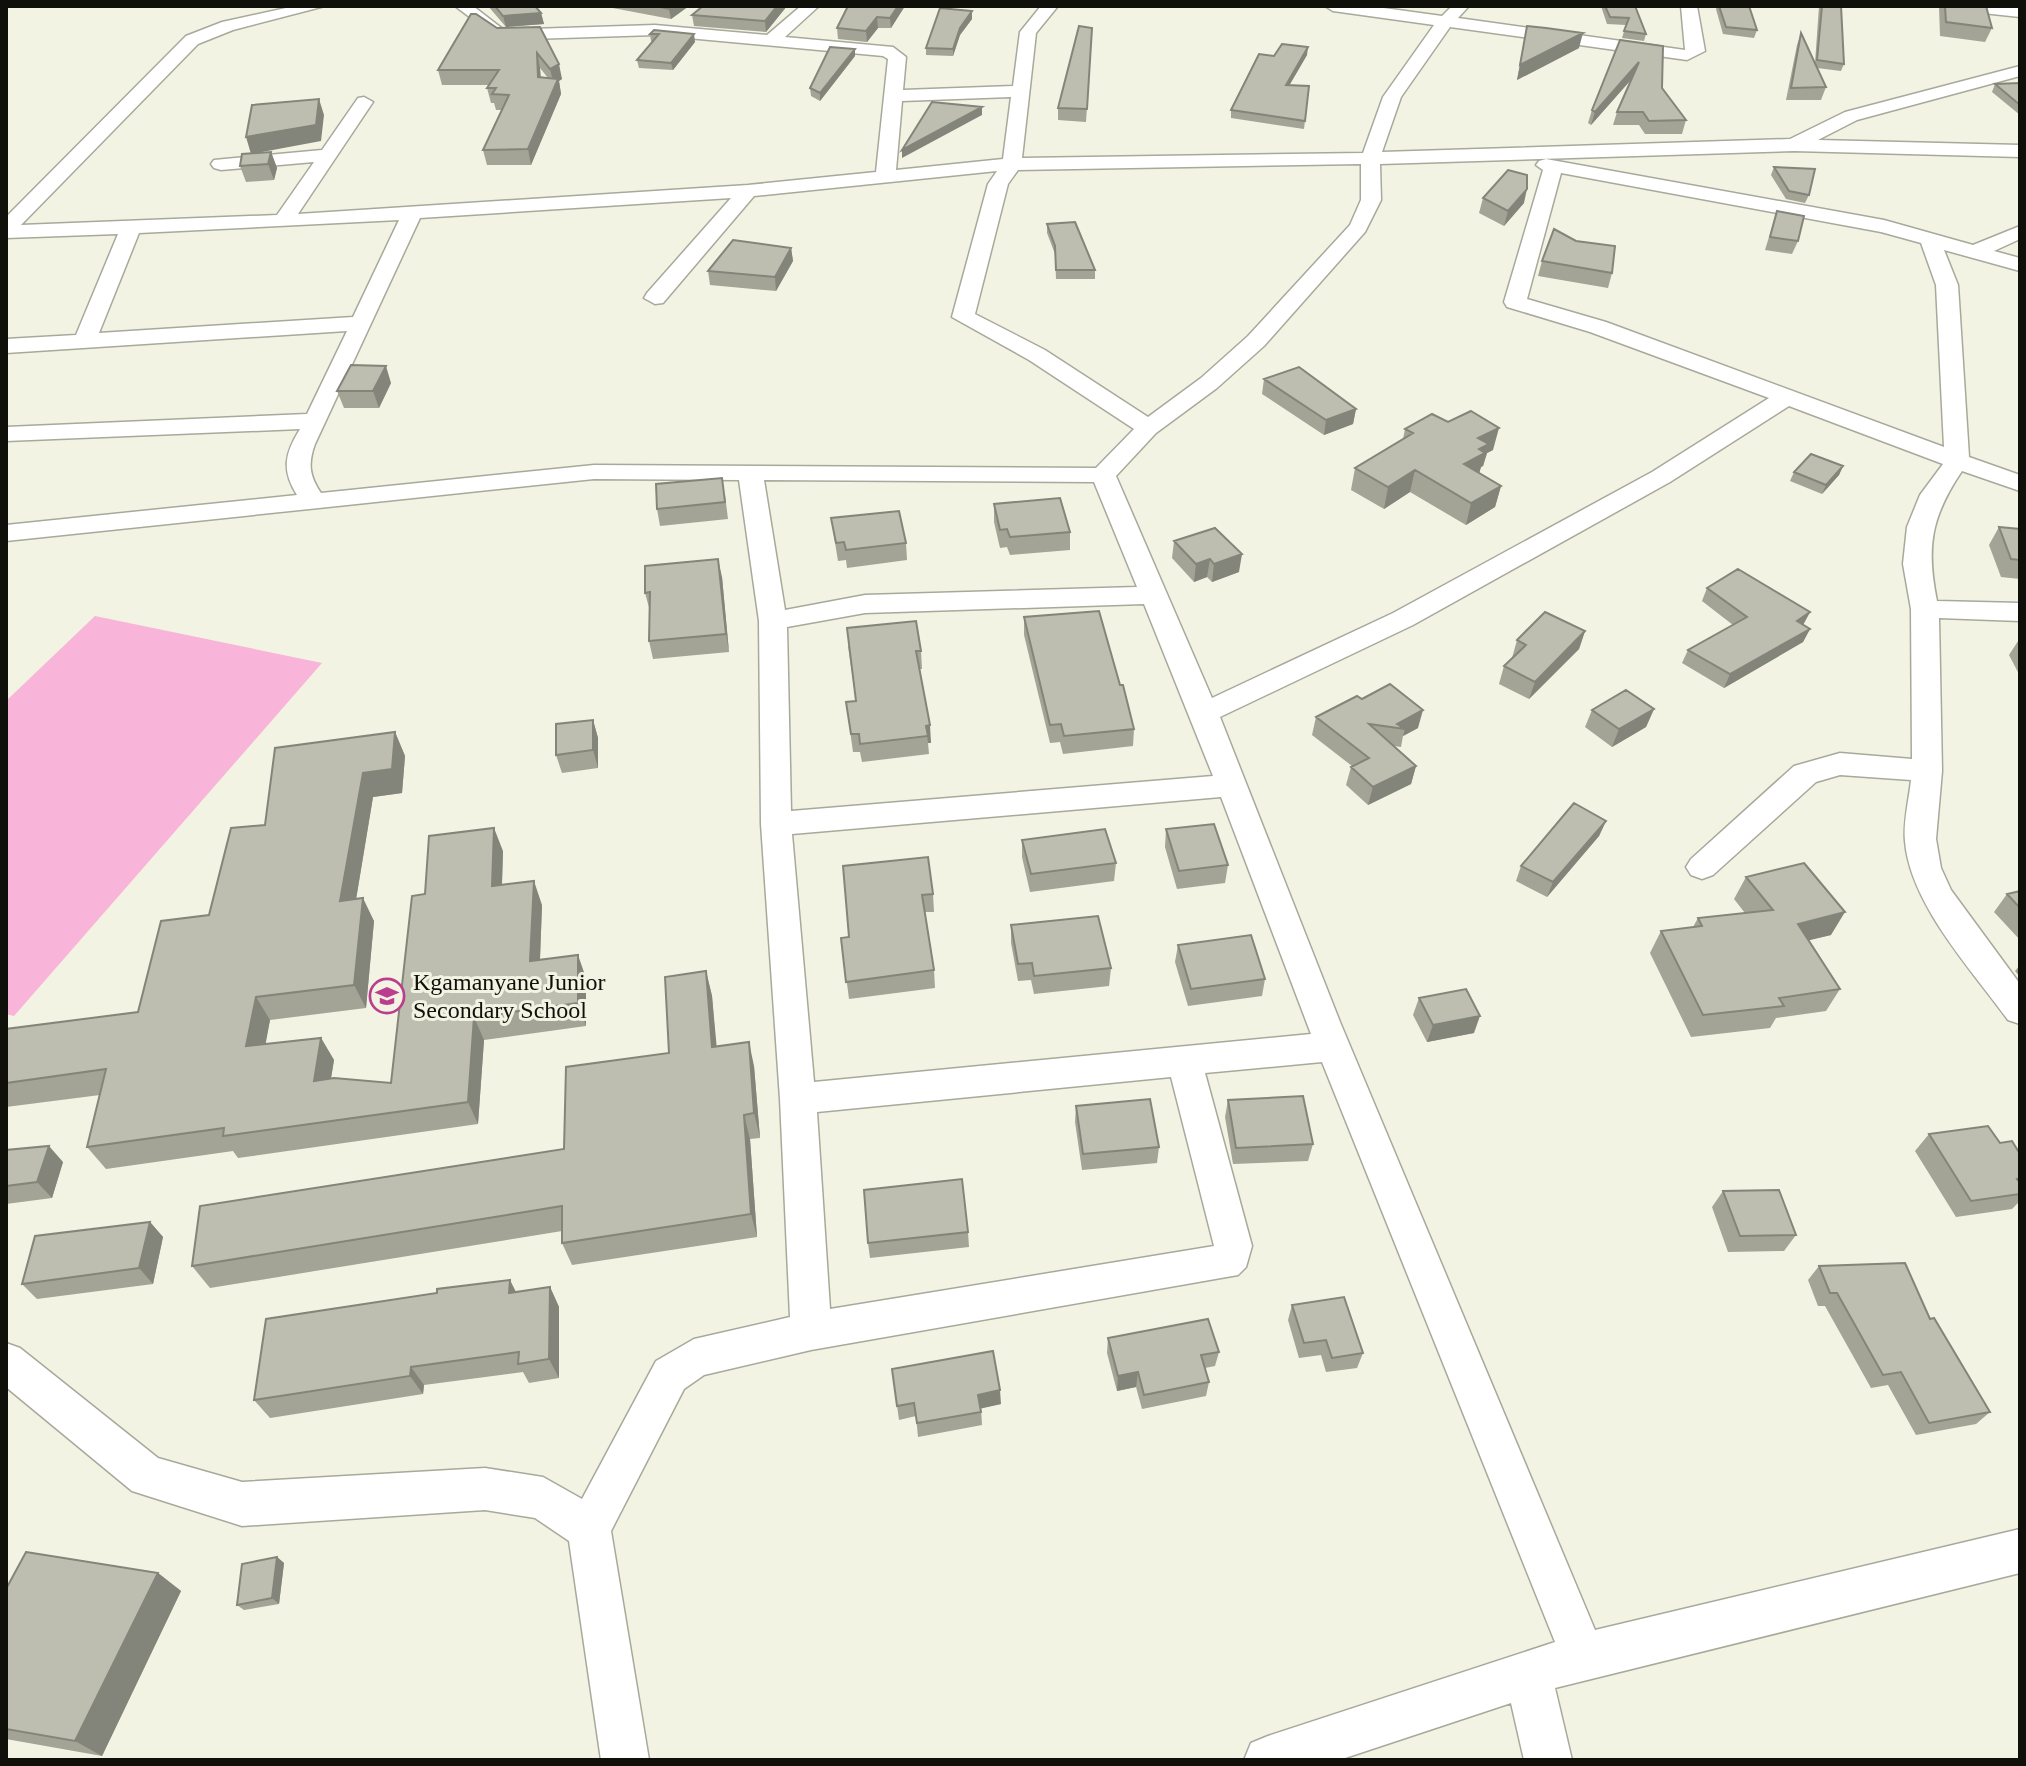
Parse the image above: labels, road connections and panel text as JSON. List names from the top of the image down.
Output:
{
  "places": {
    "school or university": ["Kgamanyane Junior Secondary School"]
  }
}
